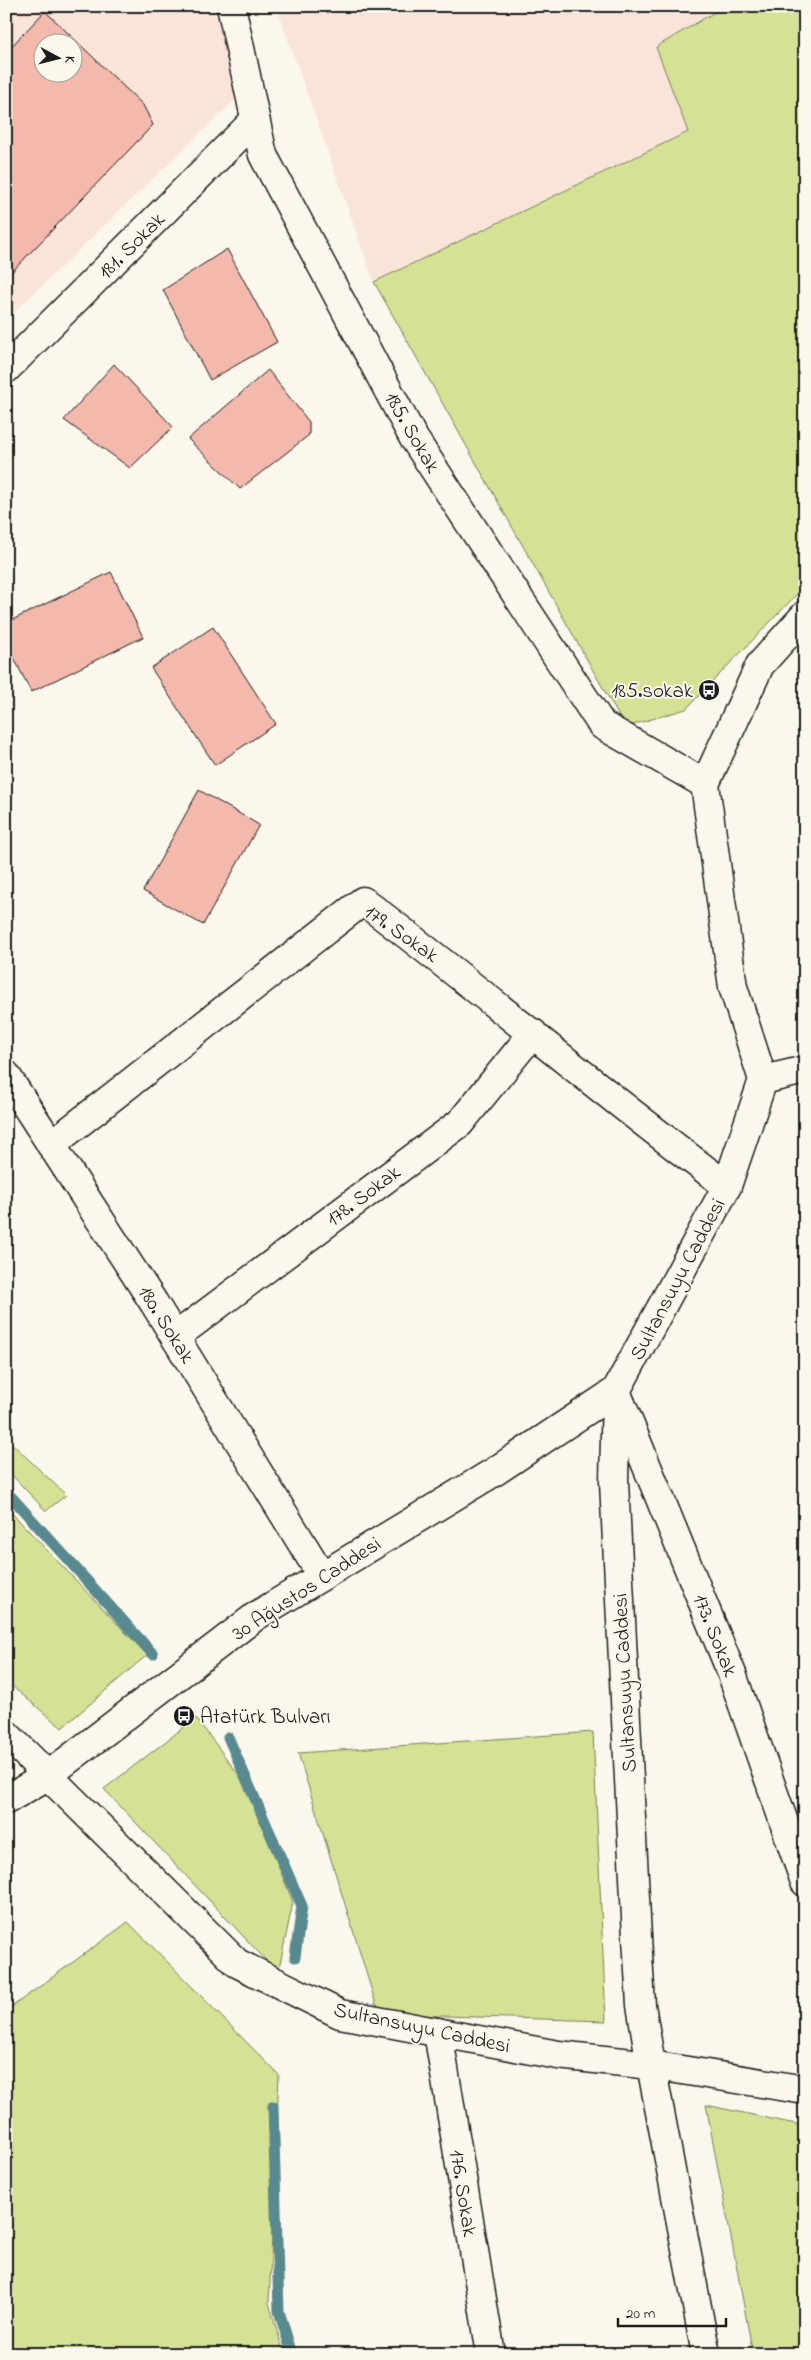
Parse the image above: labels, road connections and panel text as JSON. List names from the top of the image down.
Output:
{
  "streets": {
    "street": [
      "181. Sokak",
      "185. Sokak",
      "179. Sokak",
      "178. Sokak",
      "Sultansuyu Caddesi",
      "180. Sokak",
      "30 Ağustos Caddesi",
      "173. Sokak",
      "176. Sokak"
    ]
  },
  "crossings": [
    ["181. Sokak", "185. Sokak"],
    ["179. Sokak", "178. Sokak"],
    ["179. Sokak", "Sultansuyu Caddesi"],
    ["179. Sokak", "180. Sokak"],
    ["178. Sokak", "180. Sokak"],
    ["Sultansuyu Caddesi", "30 Ağustos Caddesi"],
    ["Sultansuyu Caddesi", "173. Sokak"],
    ["Sultansuyu Caddesi", "176. Sokak"],
    ["180. Sokak", "30 Ağustos Caddesi"],
    ["30 Ağustos Caddesi", "173. Sokak"]
  ],
  "places": {
    "bus stop": ["185.sokak", "Atatürk Bulvarı"]
  },
  "scale_bar": "20 m",
  "north": "right"
}
